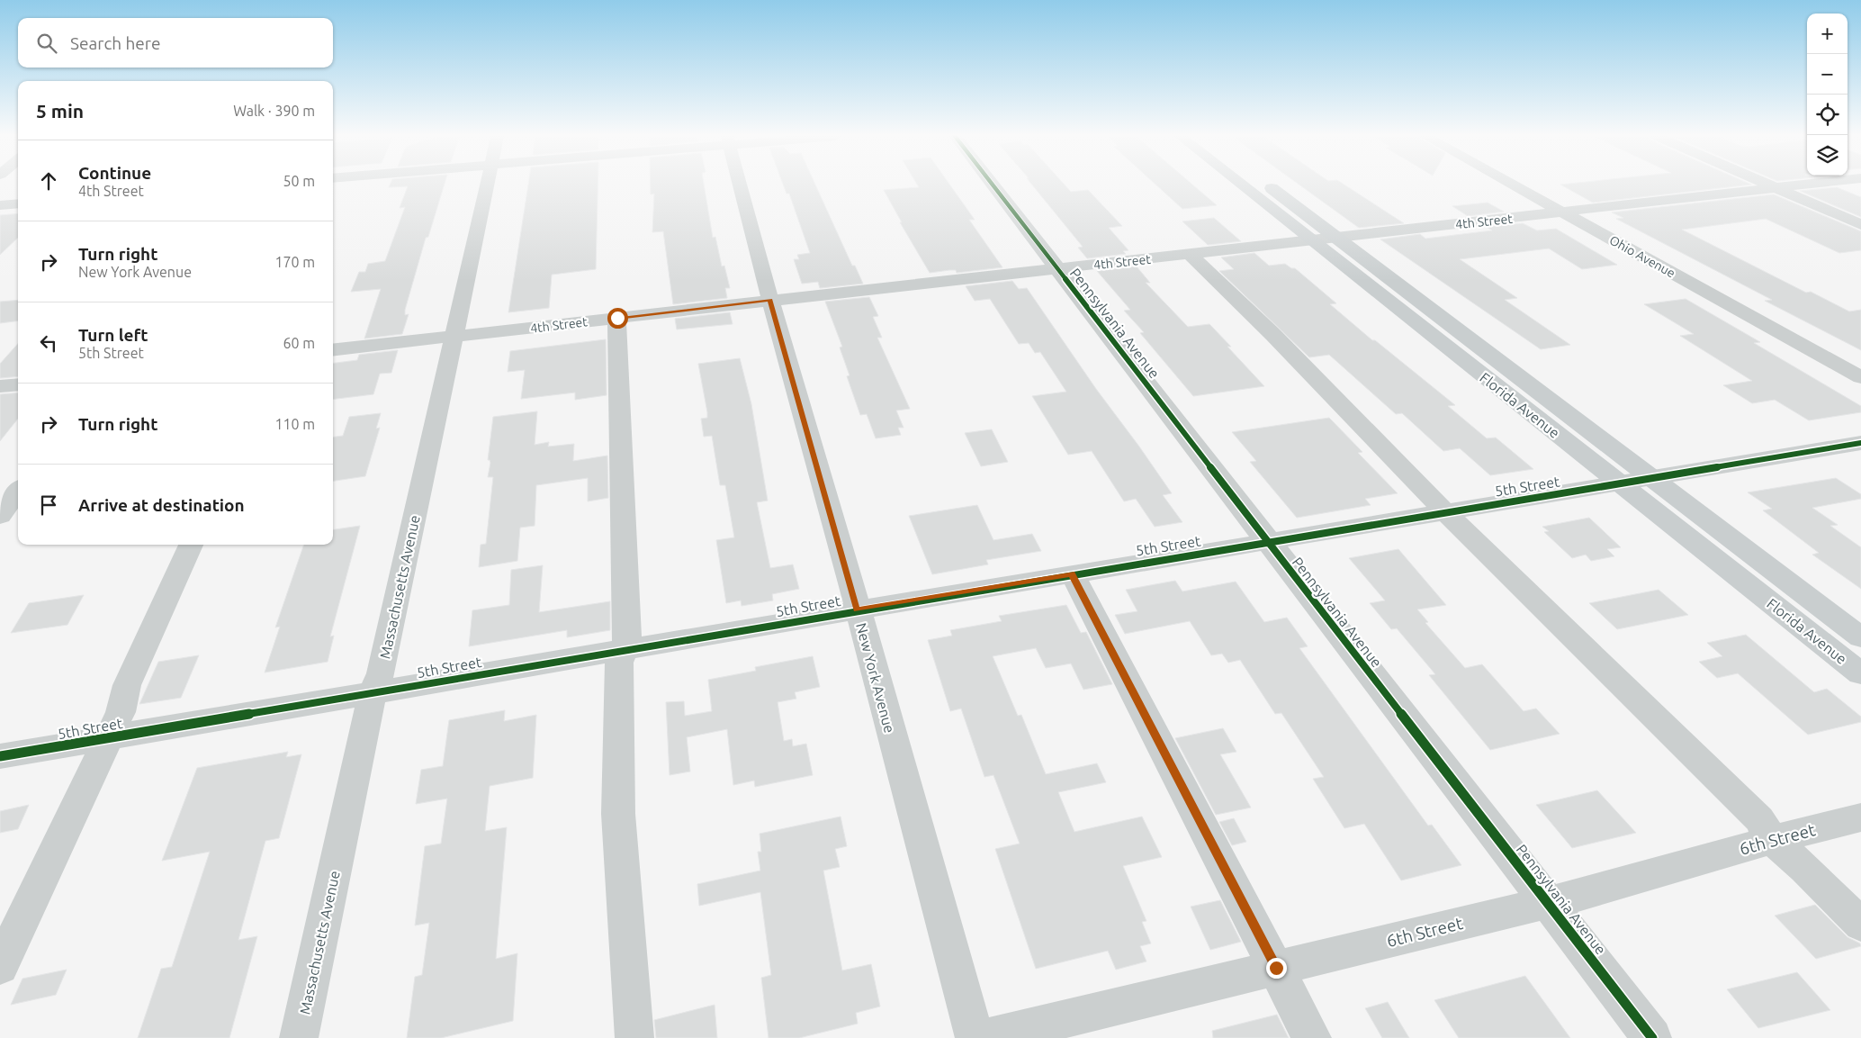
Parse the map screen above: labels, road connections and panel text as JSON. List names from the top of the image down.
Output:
{
  "streets": {
    "main road": ["Florida Avenue"],
    "street": [
      "4th Street",
      "Ohio Avenue",
      "Pennsylvania Avenue",
      "5th Street",
      "Massachusetts Avenue",
      "New York Avenue",
      "6th Street"
    ]
  },
  "crossings": [
    ["4th Street", "Ohio Avenue"],
    ["4th Street", "Pennsylvania Avenue"],
    ["4th Street", "Florida Avenue"],
    ["4th Street", "Massachusetts Avenue"],
    ["4th Street", "New York Avenue"],
    ["Pennsylvania Avenue", "5th Street"],
    ["Pennsylvania Avenue", "6th Street"],
    ["Florida Avenue", "5th Street"],
    ["5th Street", "Massachusetts Avenue"],
    ["5th Street", "New York Avenue"]
  ],
  "page": {
    "map_buttons": ["+", "−"],
    "search": "Search here",
    "heading": ["5 min", "Walk · 390 m"],
    "list": [
      ["Continue", "4th Street", "50 m"],
      ["Turn right", "New York Avenue", "170 m"],
      ["Turn left", "5th Street", "60 m"],
      ["Turn right", "110 m"],
      "Arrive at destination"
    ]
  }
}
